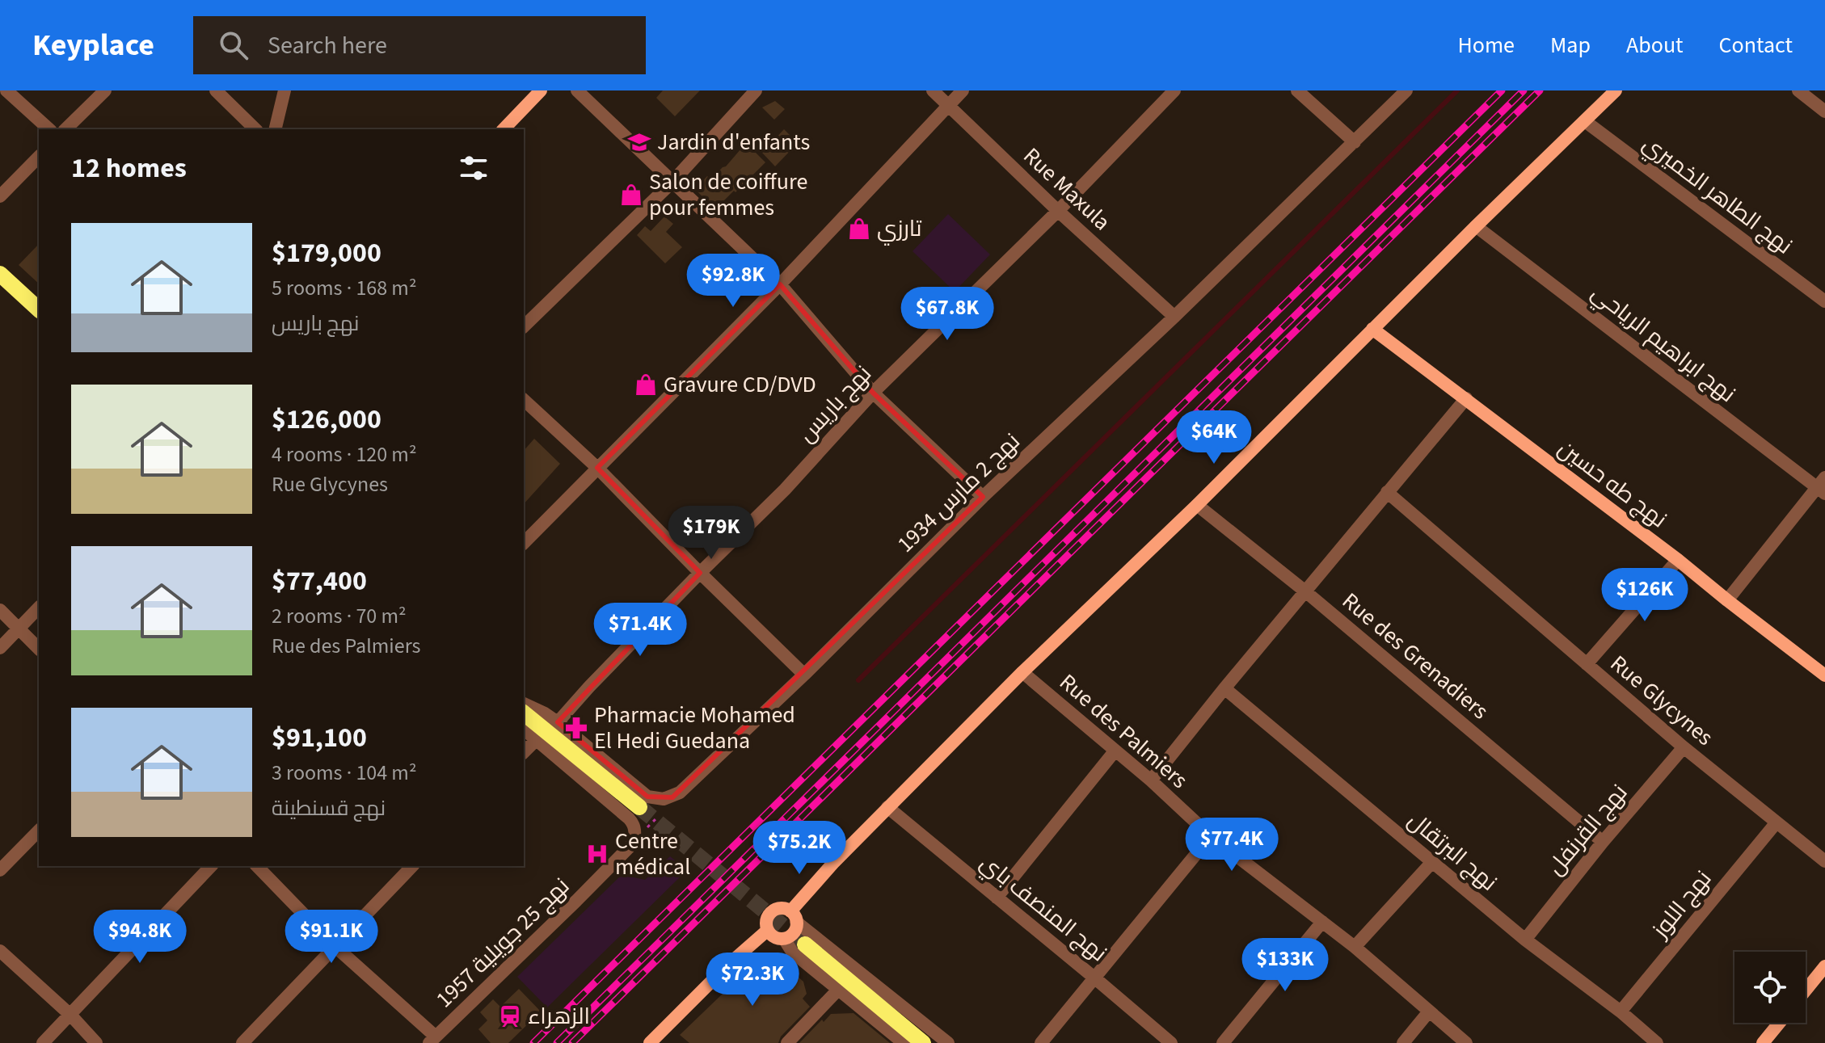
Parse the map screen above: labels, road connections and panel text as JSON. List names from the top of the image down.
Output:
{
  "streets": {
    "street": [
      "Rue Maxula",
      "نهج الطاهر الخميري",
      "نهج ابراهيم الرياحي",
      "نهج باريس",
      "نهج طه حسين",
      "نهج 2 مارس 1934",
      "Rue des Grenadiers",
      "Rue Glycynes",
      "Rue des Palmiers",
      "نهج القرنفل",
      "نهج البرتقال",
      "نهج اللوز",
      "نهج المنصف باي",
      "نهج 25 جويلية 1957"
    ]
  },
  "crossings": [
    ["Rue Maxula", "نهج باريس"],
    ["Rue Maxula", "نهج 2 مارس 1934"],
    ["نهج باريس", "نهج 2 مارس 1934"],
    ["Rue des Grenadiers", "نهج القرنفل"],
    ["Rue Glycynes", "نهج القرنفل"],
    ["Rue Glycynes", "نهج اللوز"],
    ["نهج القرنفل", "نهج البرتقال"],
    ["نهج البرتقال", "نهج اللوز"]
  ],
  "places": {
    "school or university": ["Jardin d'enfants"],
    "shop": ["Salon de coiffure pour femmes", "تارزي", "Gravure CD/DVD"],
    "pharmacy": ["Pharmacie Mohamed El Hedi Guedana"],
    "hospital": ["Centre médical"],
    "station": ["الزهراء"]
  },
  "page": {
    "header": "Keyplace",
    "search": "Search here",
    "nav": [
      "Home",
      "Map",
      "About",
      "Contact"
    ],
    "heading": "12 homes",
    "list": [
      {
        "name": "$179,000",
        "note": "5 rooms · 168 m² · نهج باريس"
      },
      {
        "name": "$126,000",
        "note": "4 rooms · 120 m² · Rue Glycynes"
      },
      {
        "name": "$77,400",
        "note": "2 rooms · 70 m² · Rue des Palmiers"
      },
      {
        "name": "$91,100",
        "note": "3 rooms · 104 m² · نهج قسنطينة"
      }
    ],
    "price": [
      "$92.8K",
      "$67.8K",
      "$64K",
      "$179K",
      "$126K",
      "$71.4K",
      "$77.4K",
      "$75.2K",
      "$94.8K",
      "$91.1K",
      "$133K",
      "$72.3K"
    ]
  }
}
